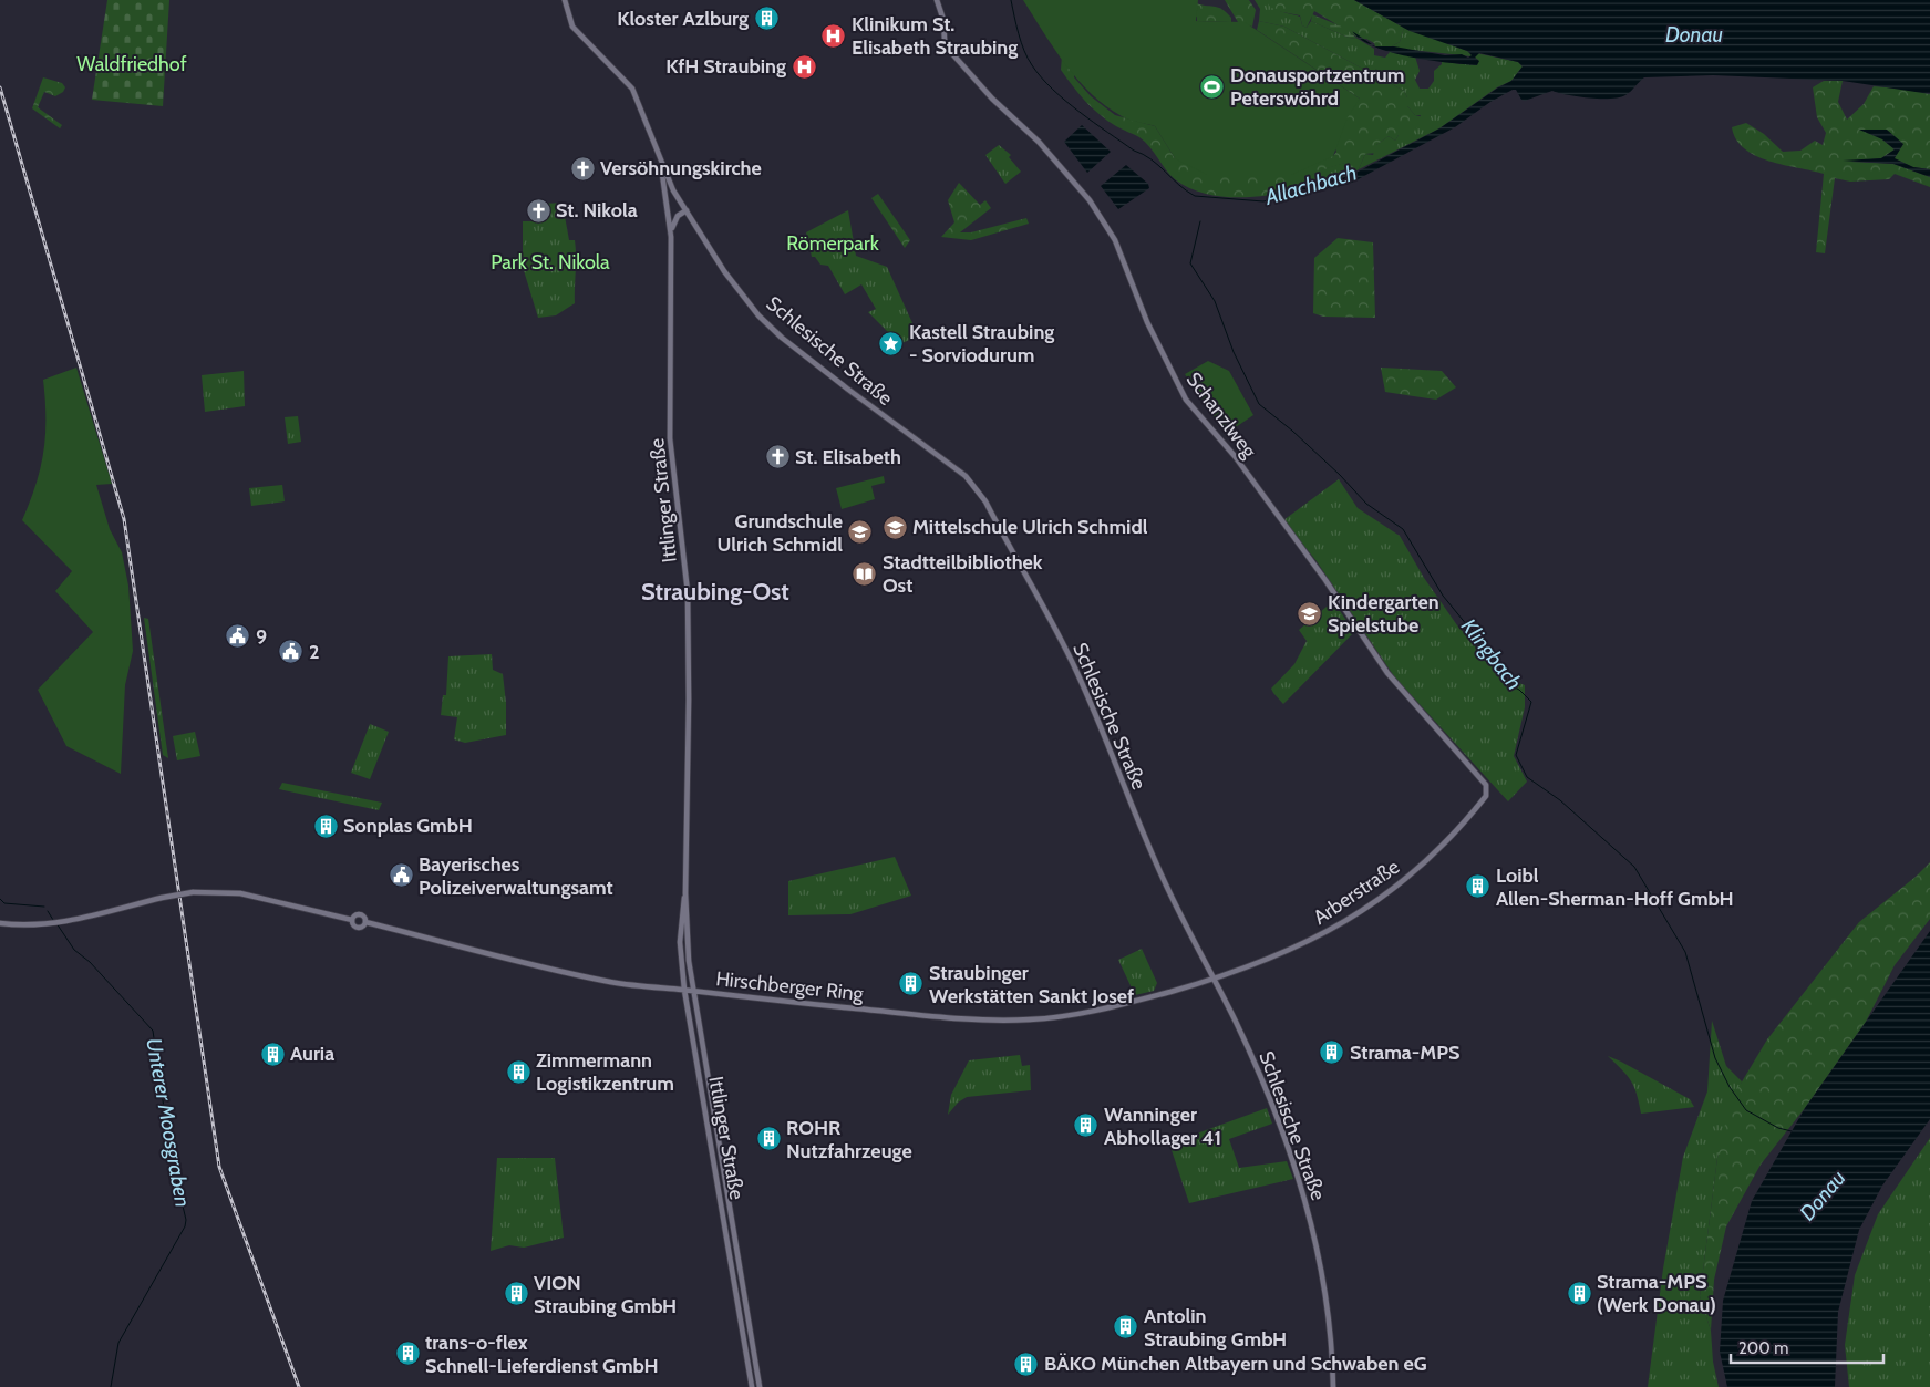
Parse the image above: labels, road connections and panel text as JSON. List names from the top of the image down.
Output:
{
  "streets": {
    "street": [
      "Schlesische Straße",
      "Schanzlweg",
      "Ittlinger Straße",
      "Arberstraße",
      "Hirschberger Ring"
    ]
  },
  "crossings": [
    ["Schlesische Straße", "Ittlinger Straße"],
    ["Schlesische Straße", "Arberstraße"],
    ["Schlesische Straße", "Hirschberger Ring"],
    ["Schanzlweg", "Arberstraße"],
    ["Ittlinger Straße", "Hirschberger Ring"],
    ["Arberstraße", "Hirschberger Ring"]
  ],
  "districts": ["Straubing-Ost"],
  "water": [
    "Donau",
    "Allachbach",
    "Klingbach",
    "Unterer Moosgraben"
  ],
  "parks": ["Waldfriedhof", "Römerpark", "Park St. Nikola"],
  "places": {
    "building": [
      "Kloster Azlburg",
      "Sonplas GmbH",
      "Loibl Allen-Sherman-Hoff GmbH",
      "Straubinger Werkstätten Sankt Josef",
      "Strama-MPS",
      "Auria",
      "Zimmermann Logistikzentrum",
      "Wanninger Abhollager 41",
      "ROHR Nutzfahrzeuge",
      "Strama-MPS (Werk Donau)",
      "VION Straubing GmbH",
      "Antolin Straubing GmbH",
      "trans-o-flex Schnell-Lieferdienst GmbH",
      "BÄKO München Altbayern und Schwaben eG"
    ],
    "hospital": ["Klinikum St. Elisabeth Straubing", "KfH Straubing"],
    "sports": ["Donausportzentrum Peterswöhrd"],
    "church": ["Versöhnungskirche", "St. Nikola", "St. Elisabeth"],
    "place": ["Kastell Straubing - Sorviodurum"],
    "school or university": ["Mittelschule Ulrich Schmidl", "Grundschule Ulrich Schmidl", "Kindergarten Spielstube"],
    "library": ["Stadtteilbibliothek Ost"],
    "public building": ["9", "2", "Bayerisches Polizeiverwaltungsamt"]
  },
  "scale_bar": "200 m"
}
